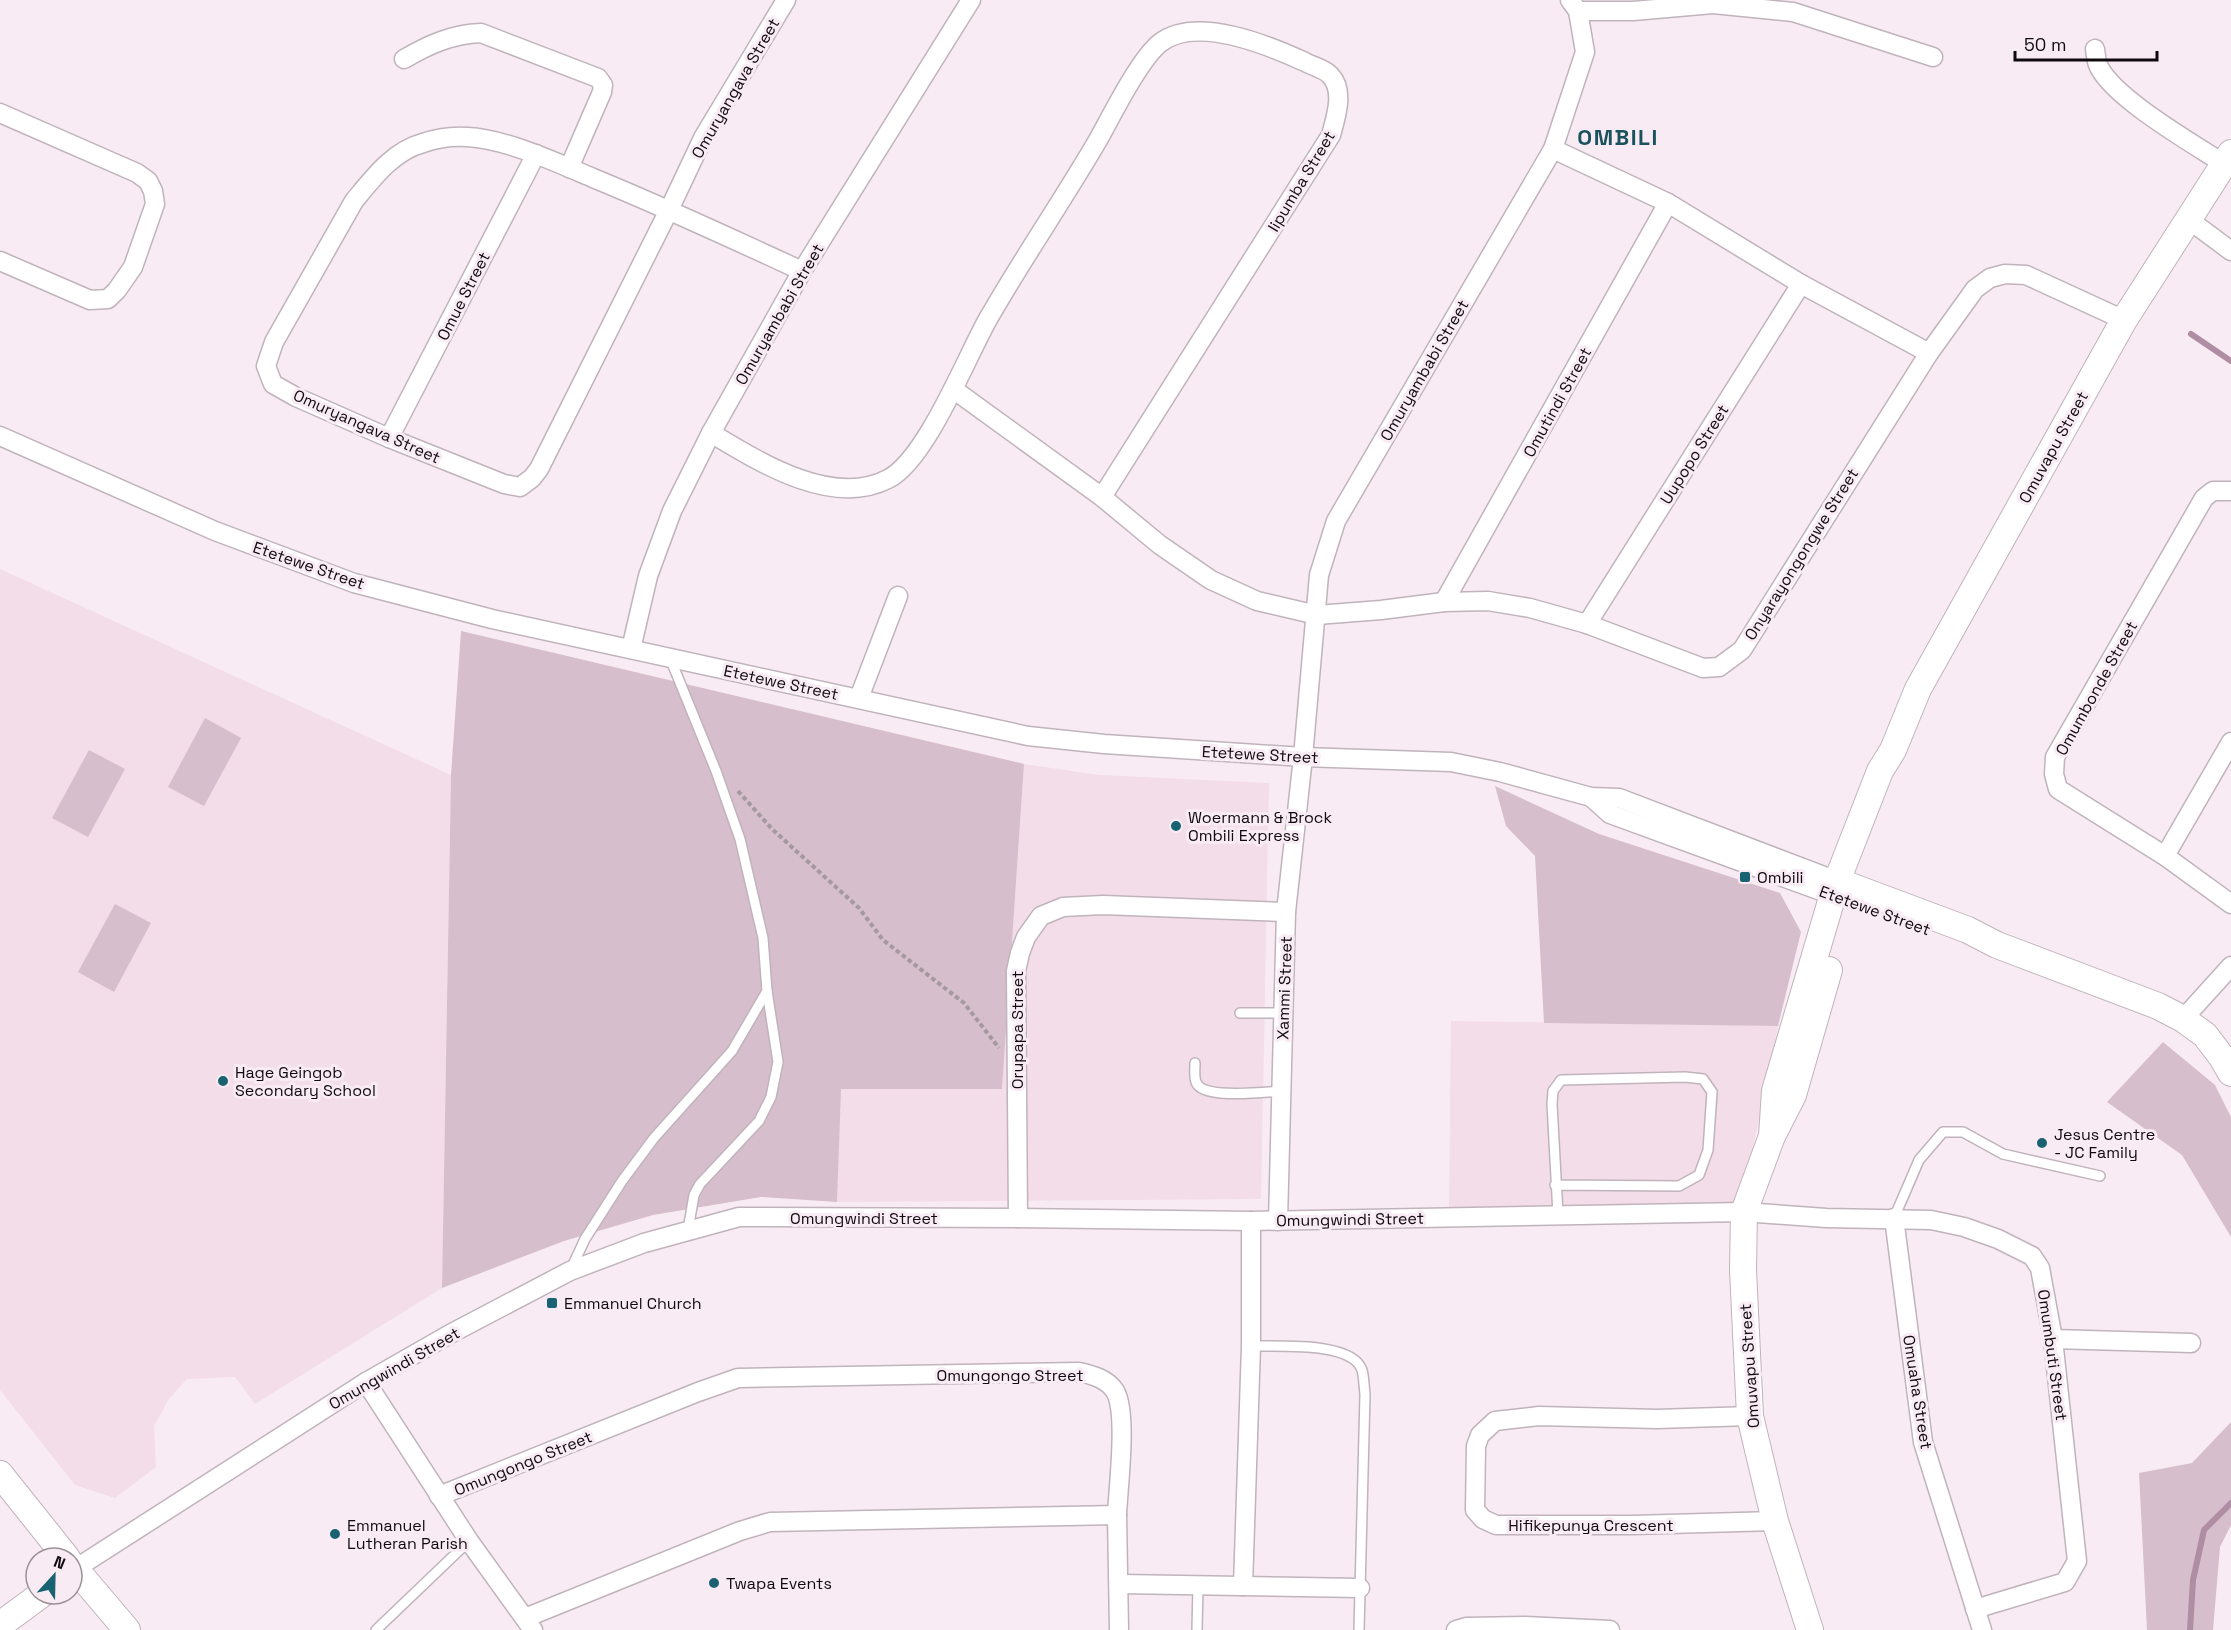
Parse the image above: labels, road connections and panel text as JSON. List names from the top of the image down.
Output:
{
  "streets": {
    "street": [
      "Omuryangava Street",
      "Iipumba Street",
      "Omue Street",
      "Omuryambabi Street",
      "Omutindi Street",
      "Omuvapu Street",
      "Uupopo Street",
      "Onyarayongongwe Street",
      "Etetewe Street",
      "Omumbonde Street",
      "Xammi Street",
      "Orupapa Street",
      "Omungwindi Street",
      "Omumbuti Street",
      "Omungongo Street",
      "Omuaha Street",
      "Hifikepunya Crescent"
    ]
  },
  "crossings": [
    ["Omuryangava Street", "Omue Street"],
    ["Omuryangava Street", "Omuryambabi Street"],
    ["Iipumba Street", "Omuryambabi Street"],
    ["Iipumba Street", "Onyarayongongwe Street"],
    ["Omuryambabi Street", "Onyarayongongwe Street"],
    ["Omuryambabi Street", "Etetewe Street"],
    ["Omuryambabi Street", "Xammi Street"],
    ["Omutindi Street", "Onyarayongongwe Street"],
    ["Omuvapu Street", "Onyarayongongwe Street"],
    ["Omuvapu Street", "Etetewe Street"],
    ["Omuvapu Street", "Omungwindi Street"],
    ["Omuvapu Street", "Omumbuti Street"],
    ["Omuvapu Street", "Hifikepunya Crescent"],
    ["Uupopo Street", "Onyarayongongwe Street"],
    ["Etetewe Street", "Xammi Street"],
    ["Xammi Street", "Orupapa Street"],
    ["Xammi Street", "Omungwindi Street"],
    ["Orupapa Street", "Omungwindi Street"],
    ["Omungwindi Street", "Omumbuti Street"],
    ["Omumbuti Street", "Omuaha Street"]
  ],
  "districts": ["OMBILI"],
  "places": {
    "other": [
      "Woermann & Brock Ombili Express",
      "Hage Geingob Secondary School",
      "Jesus Centre - JC Family",
      "Emmanuel Lutheran Parish",
      "Twapa Events"
    ],
    "transit": ["Ombili", "Emmanuel Church"]
  },
  "scale_bar": "50 m",
  "north": "top"
}
